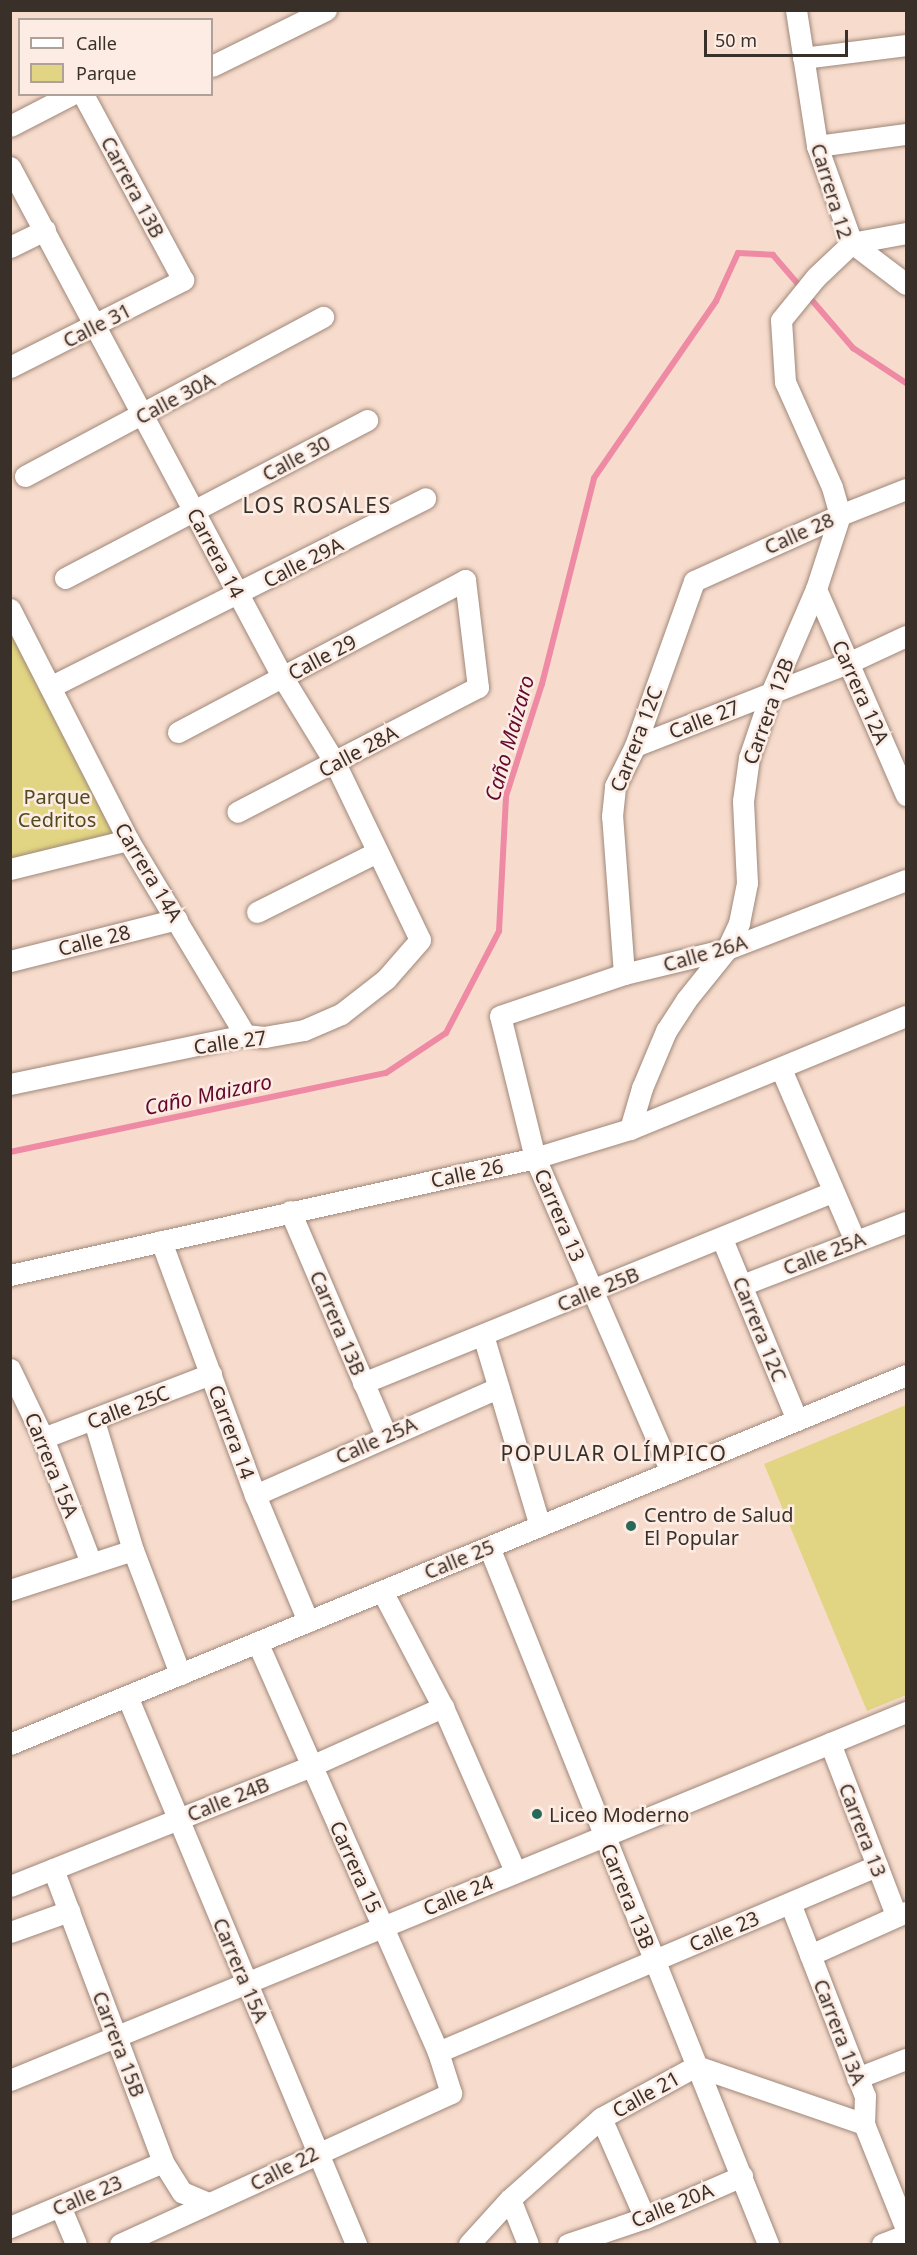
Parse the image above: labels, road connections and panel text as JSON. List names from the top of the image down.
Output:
{
  "streets": {
    "street": [
      "Carrera 13B",
      "Carrera 12",
      "Calle 31",
      "Calle 30A",
      "Calle 30",
      "Calle 28",
      "Carrera 14",
      "Calle 29A",
      "Calle 29",
      "Carrera 12A",
      "Carrera 12B",
      "Calle 27",
      "Carrera 12C",
      "Calle 28A",
      "Carrera 14A",
      "Calle 26A",
      "Calle 26",
      "Carrera 13",
      "Calle 25A",
      "Calle 25B",
      "Calle 25C",
      "Carrera 15A",
      "Calle 25",
      "Calle 24B",
      "Carrera 15",
      "Calle 24",
      "Calle 23",
      "Carrera 13A",
      "Carrera 15B",
      "Calle 21",
      "Calle 22",
      "Calle 20A"
    ]
  },
  "crossings": [
    ["Carrera 13B", "Calle 31"],
    ["Carrera 13B", "Calle 26"],
    ["Carrera 13B", "Calle 25A"],
    ["Carrera 13B", "Calle 25B"],
    ["Carrera 13B", "Calle 25"],
    ["Carrera 13B", "Calle 24"],
    ["Carrera 13B", "Calle 23"],
    ["Carrera 13B", "Calle 21"],
    ["Carrera 13B", "Calle 20A"],
    ["Carrera 12", "Calle 28"],
    ["Carrera 12", "Carrera 12B"],
    ["Calle 31", "Carrera 14"],
    ["Calle 30A", "Carrera 14"],
    ["Calle 30", "Carrera 14"],
    ["Calle 28", "Carrera 12B"],
    ["Calle 28", "Carrera 12C"],
    ["Calle 28", "Carrera 14A"],
    ["Carrera 14", "Calle 29A"],
    ["Carrera 14", "Calle 29"],
    ["Carrera 14", "Calle 27"],
    ["Carrera 14", "Calle 28A"],
    ["Carrera 14", "Calle 26"],
    ["Carrera 14", "Calle 25A"],
    ["Carrera 14", "Calle 25C"],
    ["Carrera 14", "Calle 25"],
    ["Calle 29A", "Carrera 14A"],
    ["Calle 29", "Calle 28A"],
    ["Carrera 12A", "Carrera 12B"],
    ["Carrera 12A", "Calle 27"],
    ["Carrera 12B", "Calle 27"],
    ["Carrera 12B", "Calle 26A"],
    ["Calle 27", "Carrera 12C"],
    ["Calle 27", "Carrera 14A"],
    ["Carrera 12C", "Calle 26A"],
    ["Carrera 12C", "Calle 25A"],
    ["Carrera 12C", "Calle 25B"],
    ["Carrera 12C", "Calle 25"],
    ["Calle 26A", "Carrera 13"],
    ["Calle 26", "Carrera 13"],
    ["Carrera 13", "Calle 25B"],
    ["Carrera 13", "Calle 25"],
    ["Carrera 13", "Calle 24"],
    ["Carrera 13", "Calle 23"],
    ["Calle 25C", "Carrera 15A"],
    ["Carrera 15A", "Calle 25"],
    ["Carrera 15A", "Calle 24B"],
    ["Carrera 15A", "Calle 24"],
    ["Carrera 15A", "Calle 22"],
    ["Calle 25", "Carrera 15"],
    ["Calle 24B", "Carrera 15"],
    ["Calle 24B", "Carrera 15B"],
    ["Carrera 15", "Calle 24"],
    ["Carrera 15", "Calle 23"],
    ["Carrera 15", "Calle 22"],
    ["Calle 24", "Carrera 15B"],
    ["Calle 23", "Carrera 13A"],
    ["Calle 23", "Carrera 15B"],
    ["Carrera 13A", "Calle 21"],
    ["Carrera 15B", "Calle 22"]
  ],
  "districts": ["LOS ROSALES", "POPULAR OLÍMPICO"],
  "water": ["Caño Maizaro"],
  "parks": ["Parque Cedritos"],
  "places": ["Centro de Salud El Popular", "Liceo Moderno"],
  "legend": ["Calle", "Parque"],
  "scale_bar": "50 m"
}
